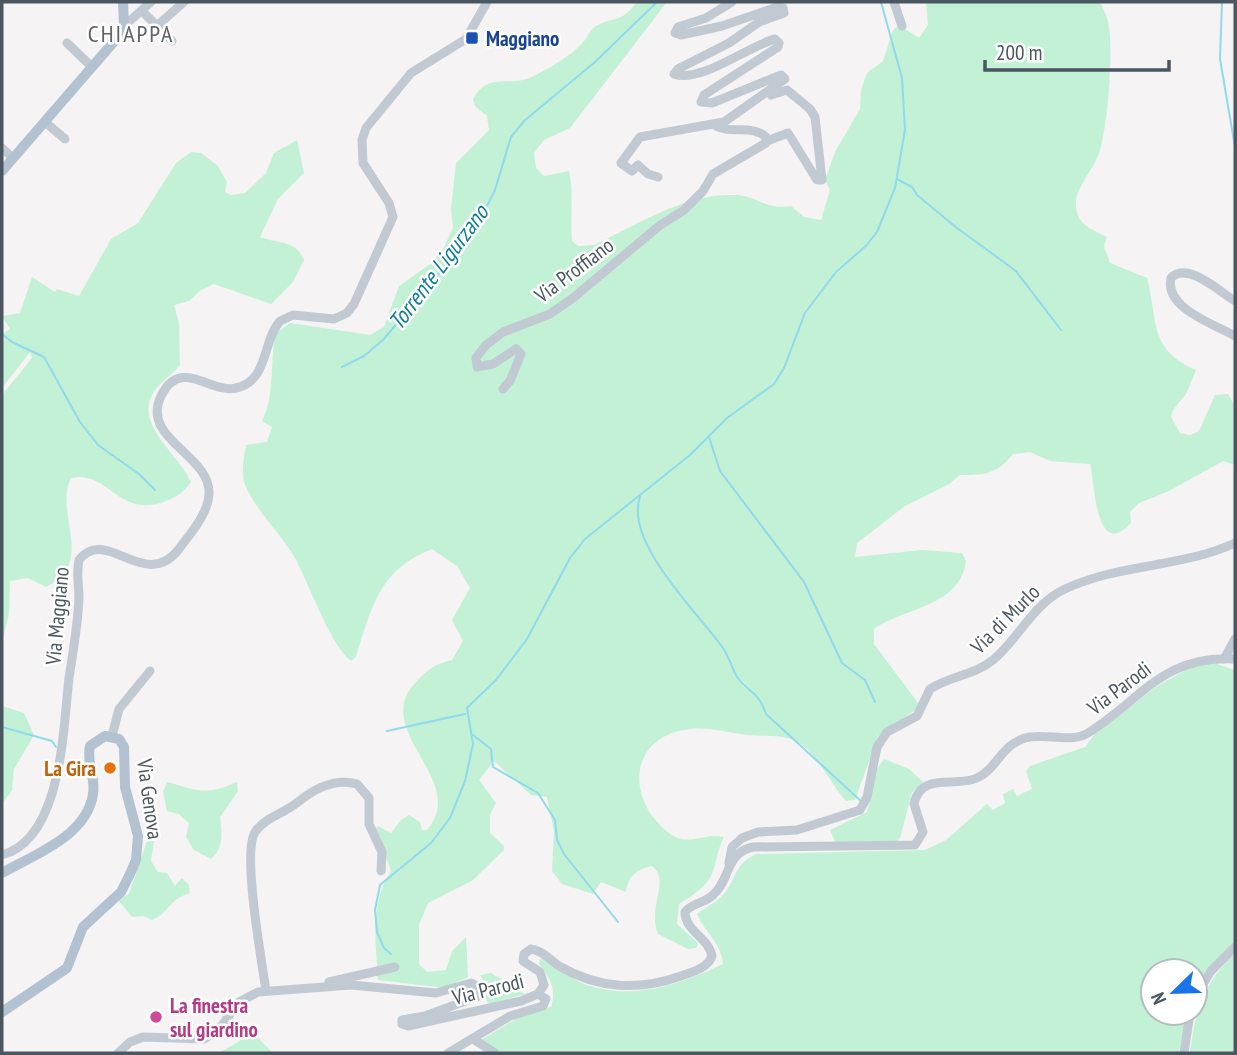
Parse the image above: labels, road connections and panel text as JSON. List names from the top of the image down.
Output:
{
  "streets": {
    "main road": ["Via Genova"],
    "street": [
      "Via Proffiano",
      "Via Maggiano",
      "Via di Murlo",
      "Via Parodi"
    ]
  },
  "crossings": [
    ["Via di Murlo", "Via Parodi"]
  ],
  "districts": ["CHIAPPA"],
  "water": ["Torrente Ligurzano"],
  "places": {
    "transit": ["Maggiano"],
    "other": ["La Gira", "La finestra sul giardino"]
  },
  "scale_bar": "200 m",
  "north": "bottom left"
}
